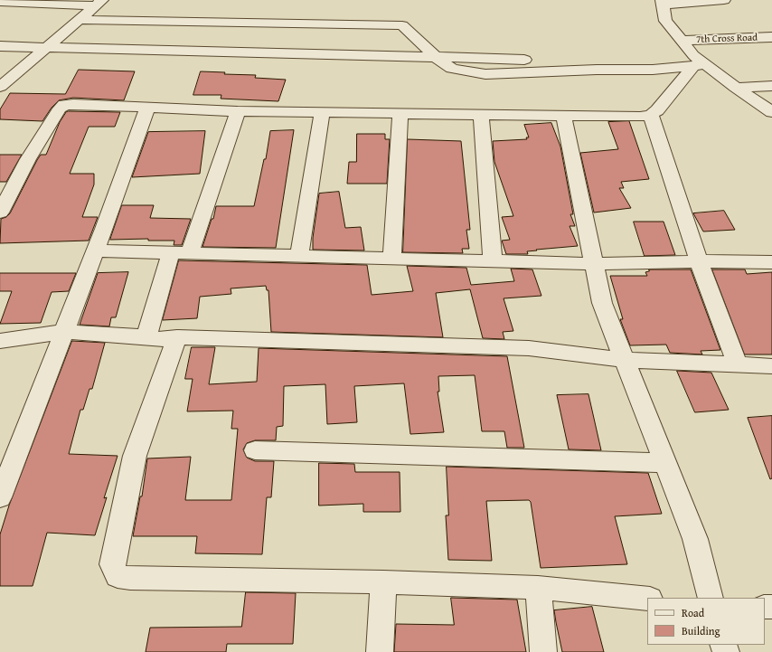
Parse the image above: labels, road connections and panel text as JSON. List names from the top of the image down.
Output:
{
  "streets": {
    "street": ["7th Cross Road"]
  },
  "legend": ["Road", "Building"]
}
